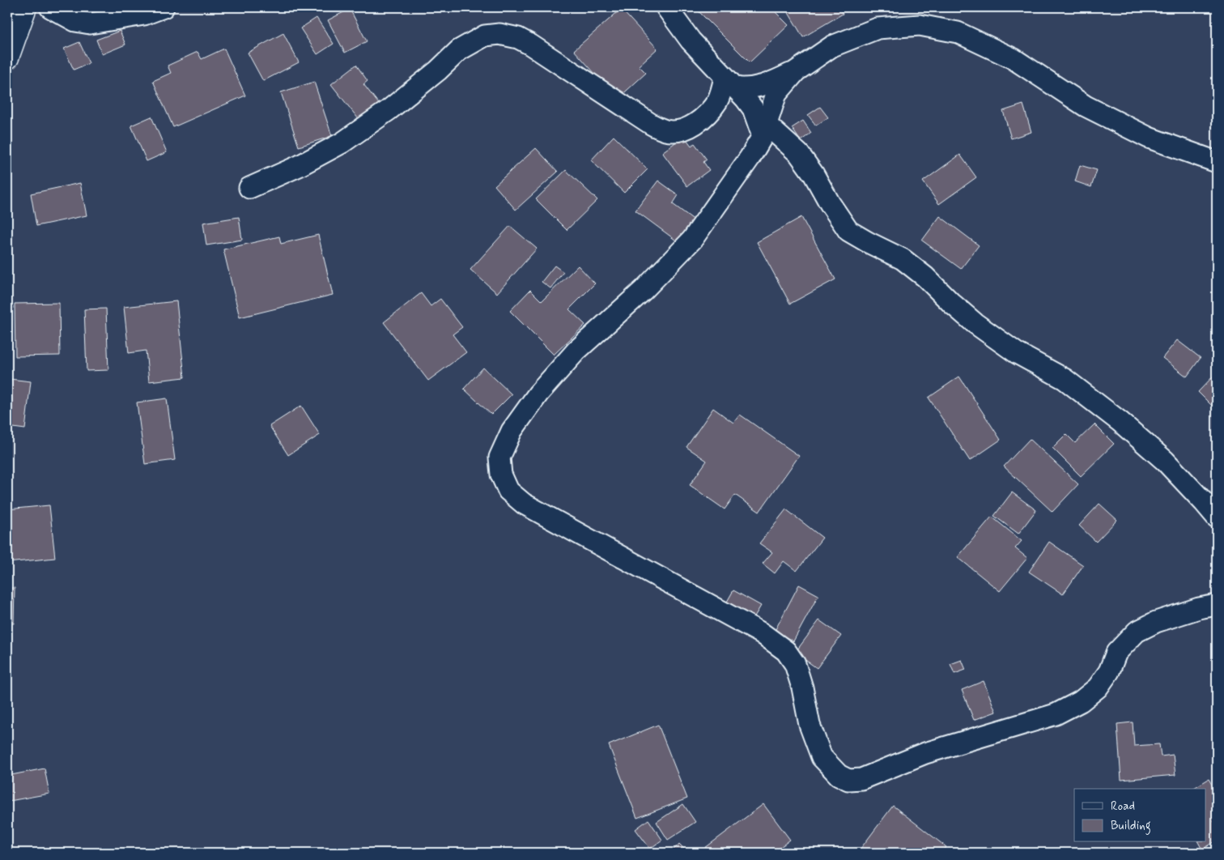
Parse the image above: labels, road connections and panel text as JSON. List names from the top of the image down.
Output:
{
  "legend": ["Road", "Building"]
}
